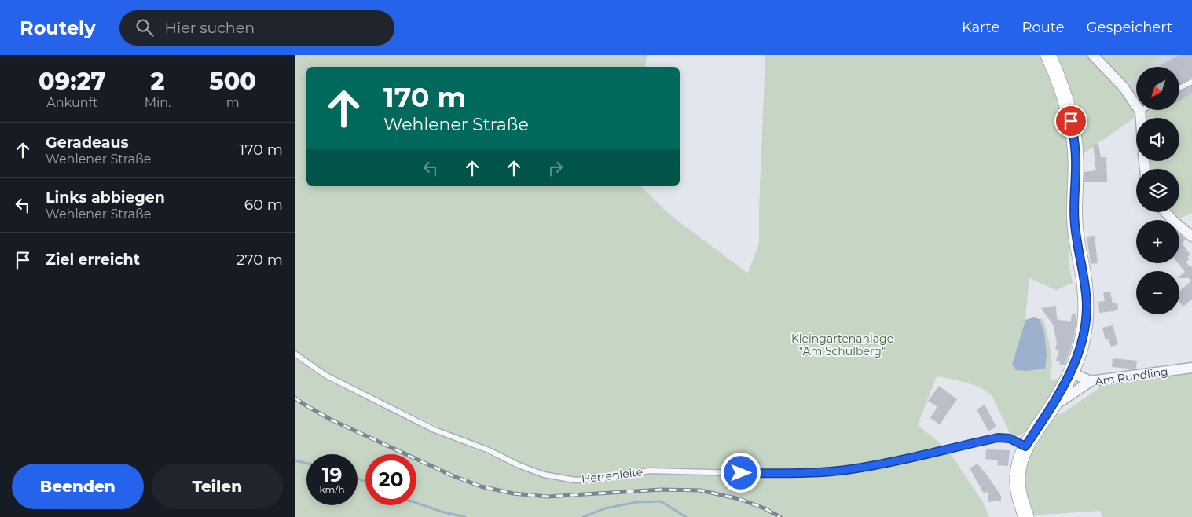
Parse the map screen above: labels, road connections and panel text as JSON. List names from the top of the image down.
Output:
{
  "streets": {
    "street": ["Am Rundling"],
    "lane": ["Herrenleite"]
  },
  "parks": ["Kleingartenanlage \"Am Schulberg\""],
  "north": "bottom left",
  "page": {
    "header": "Routely",
    "search": "Hier suchen",
    "nav": ["Karte", "Route", "Gespeichert"],
    "eta": [
      "09:27",
      "Ankunft",
      "2",
      "Min.",
      "500",
      "m"
    ],
    "map_buttons": ["+", "−"],
    "turn": ["170 m", "Wehlener Straße"],
    "list": [
      {
        "name": "Geradeaus",
        "note": "Wehlener Straße",
        "value": "170 m"
      },
      {
        "name": "Links abbiegen",
        "note": "Wehlener Straße",
        "value": "60 m"
      },
      {
        "name": "Ziel erreicht",
        "value": "270 m"
      }
    ],
    "speed": "19 km/h",
    "limit": "20",
    "buttons": ["Beenden", "Teilen"]
  }
}
